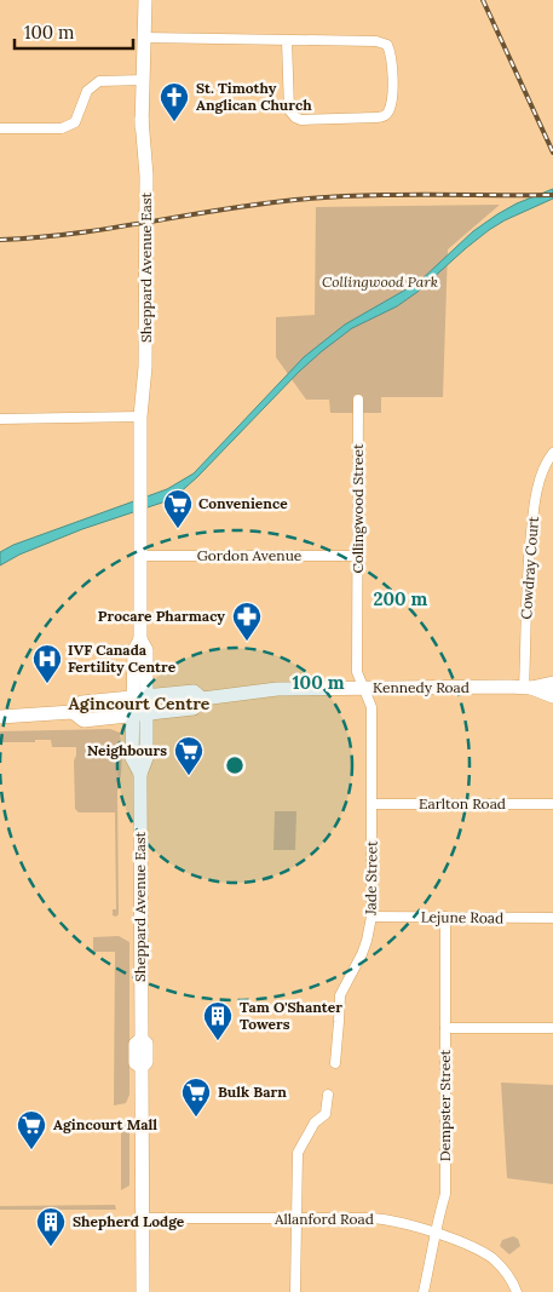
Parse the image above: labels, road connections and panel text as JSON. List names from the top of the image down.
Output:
{
  "streets": {
    "main road": ["Sheppard Avenue East", "Kennedy Road"],
    "street": [
      "Collingwood Street",
      "Gordon Avenue",
      "Cowdray Court",
      "Earlton Road",
      "Jade Street",
      "Lejune Road",
      "Dempster Street",
      "Allanford Road"
    ]
  },
  "crossings": [
    ["Sheppard Avenue East", "Gordon Avenue"],
    ["Sheppard Avenue East", "Kennedy Road"],
    ["Sheppard Avenue East", "Allanford Road"],
    ["Collingwood Street", "Gordon Avenue"],
    ["Collingwood Street", "Kennedy Road"],
    ["Collingwood Street", "Jade Street"],
    ["Cowdray Court", "Kennedy Road"],
    ["Kennedy Road", "Jade Street"],
    ["Earlton Road", "Jade Street"],
    ["Jade Street", "Lejune Road"],
    ["Lejune Road", "Dempster Street"],
    ["Dempster Street", "Allanford Road"]
  ],
  "districts": ["Agincourt Centre"],
  "parks": ["Collingwood Park"],
  "places": {
    "church": ["St. Timothy Anglican Church"],
    "supermarket": [
      "Convenience",
      "Neighbours",
      "Bulk Barn",
      "Agincourt Mall"
    ],
    "pharmacy": ["Procare Pharmacy"],
    "hospital": ["IVF Canada Fertility Centre"],
    "building": ["Tam O'Shanter Towers", "Shepherd Lodge"]
  },
  "scale_bar": "100 m",
  "rings": ["200 m", "100 m"]
}
